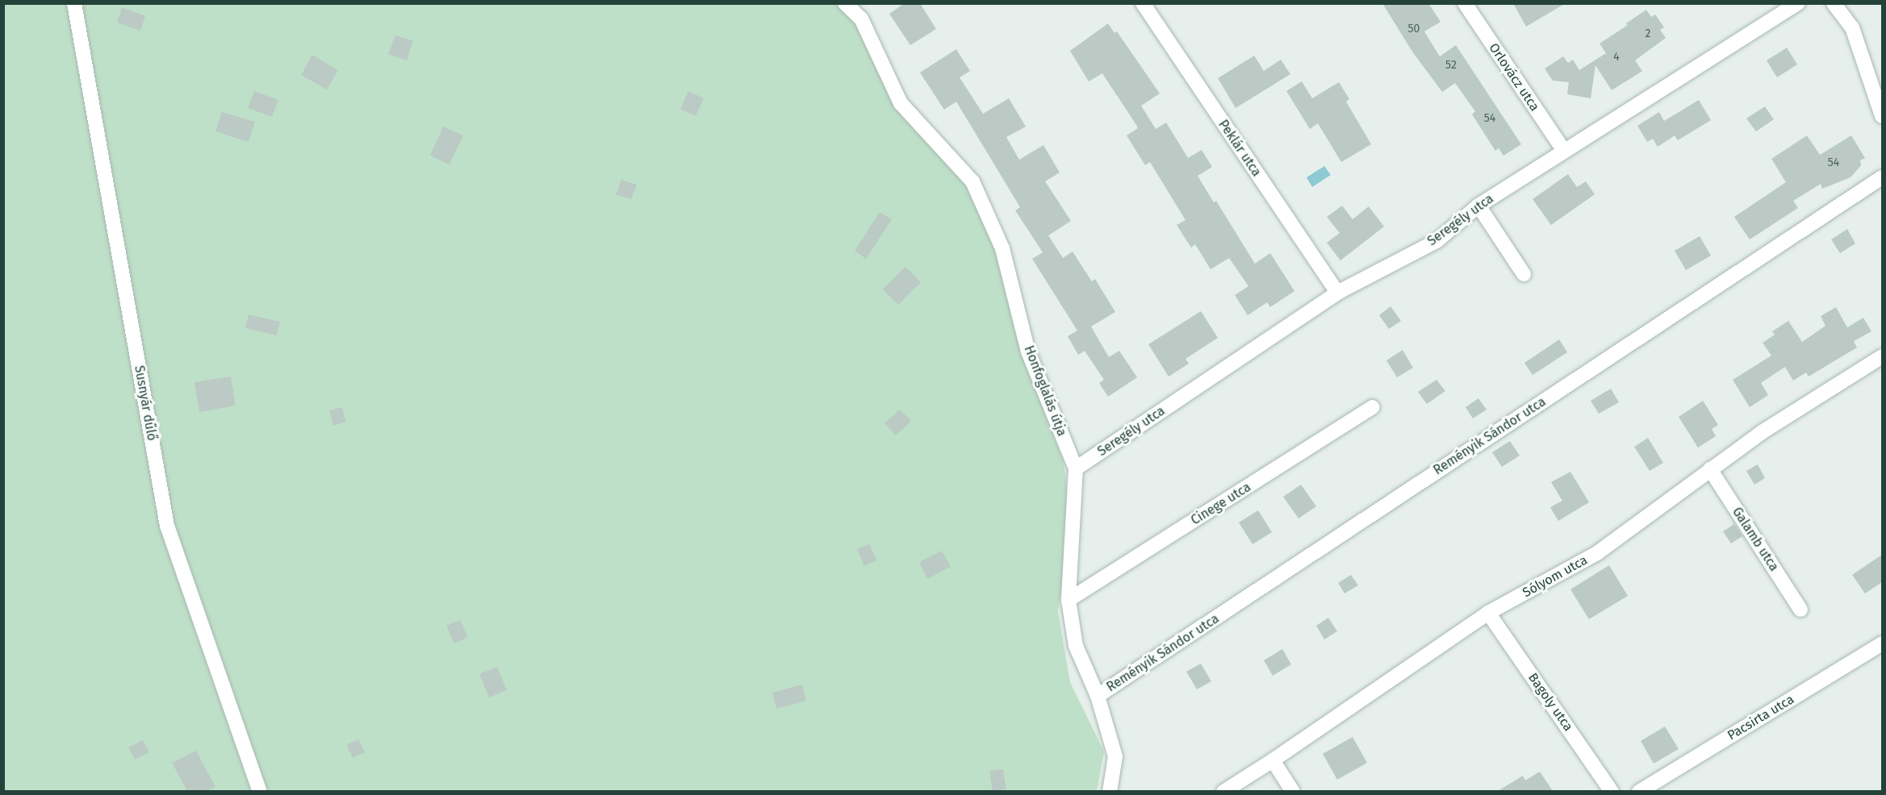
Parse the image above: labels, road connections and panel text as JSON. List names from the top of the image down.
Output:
{
  "streets": {
    "street": [
      "Orlovácz utca",
      "Peklár utca",
      "Seregély utca",
      "Honfoglalás útja",
      "Susnyár dűlő",
      "Reményik Sándor utca",
      "Cinege utca",
      "Galamb utca",
      "Sólyom utca",
      "Bagoly utca",
      "Pacsirta utca"
    ]
  },
  "crossings": [
    ["Orlovácz utca", "Seregély utca"],
    ["Peklár utca", "Seregély utca"],
    ["Seregély utca", "Honfoglalás útja"],
    ["Honfoglalás útja", "Reményik Sándor utca"],
    ["Honfoglalás útja", "Cinege utca"],
    ["Galamb utca", "Sólyom utca"],
    ["Sólyom utca", "Bagoly utca"]
  ],
  "house_numbers": [
    "50",
    "2",
    "4",
    "52",
    "54",
    "54"
  ]
}
